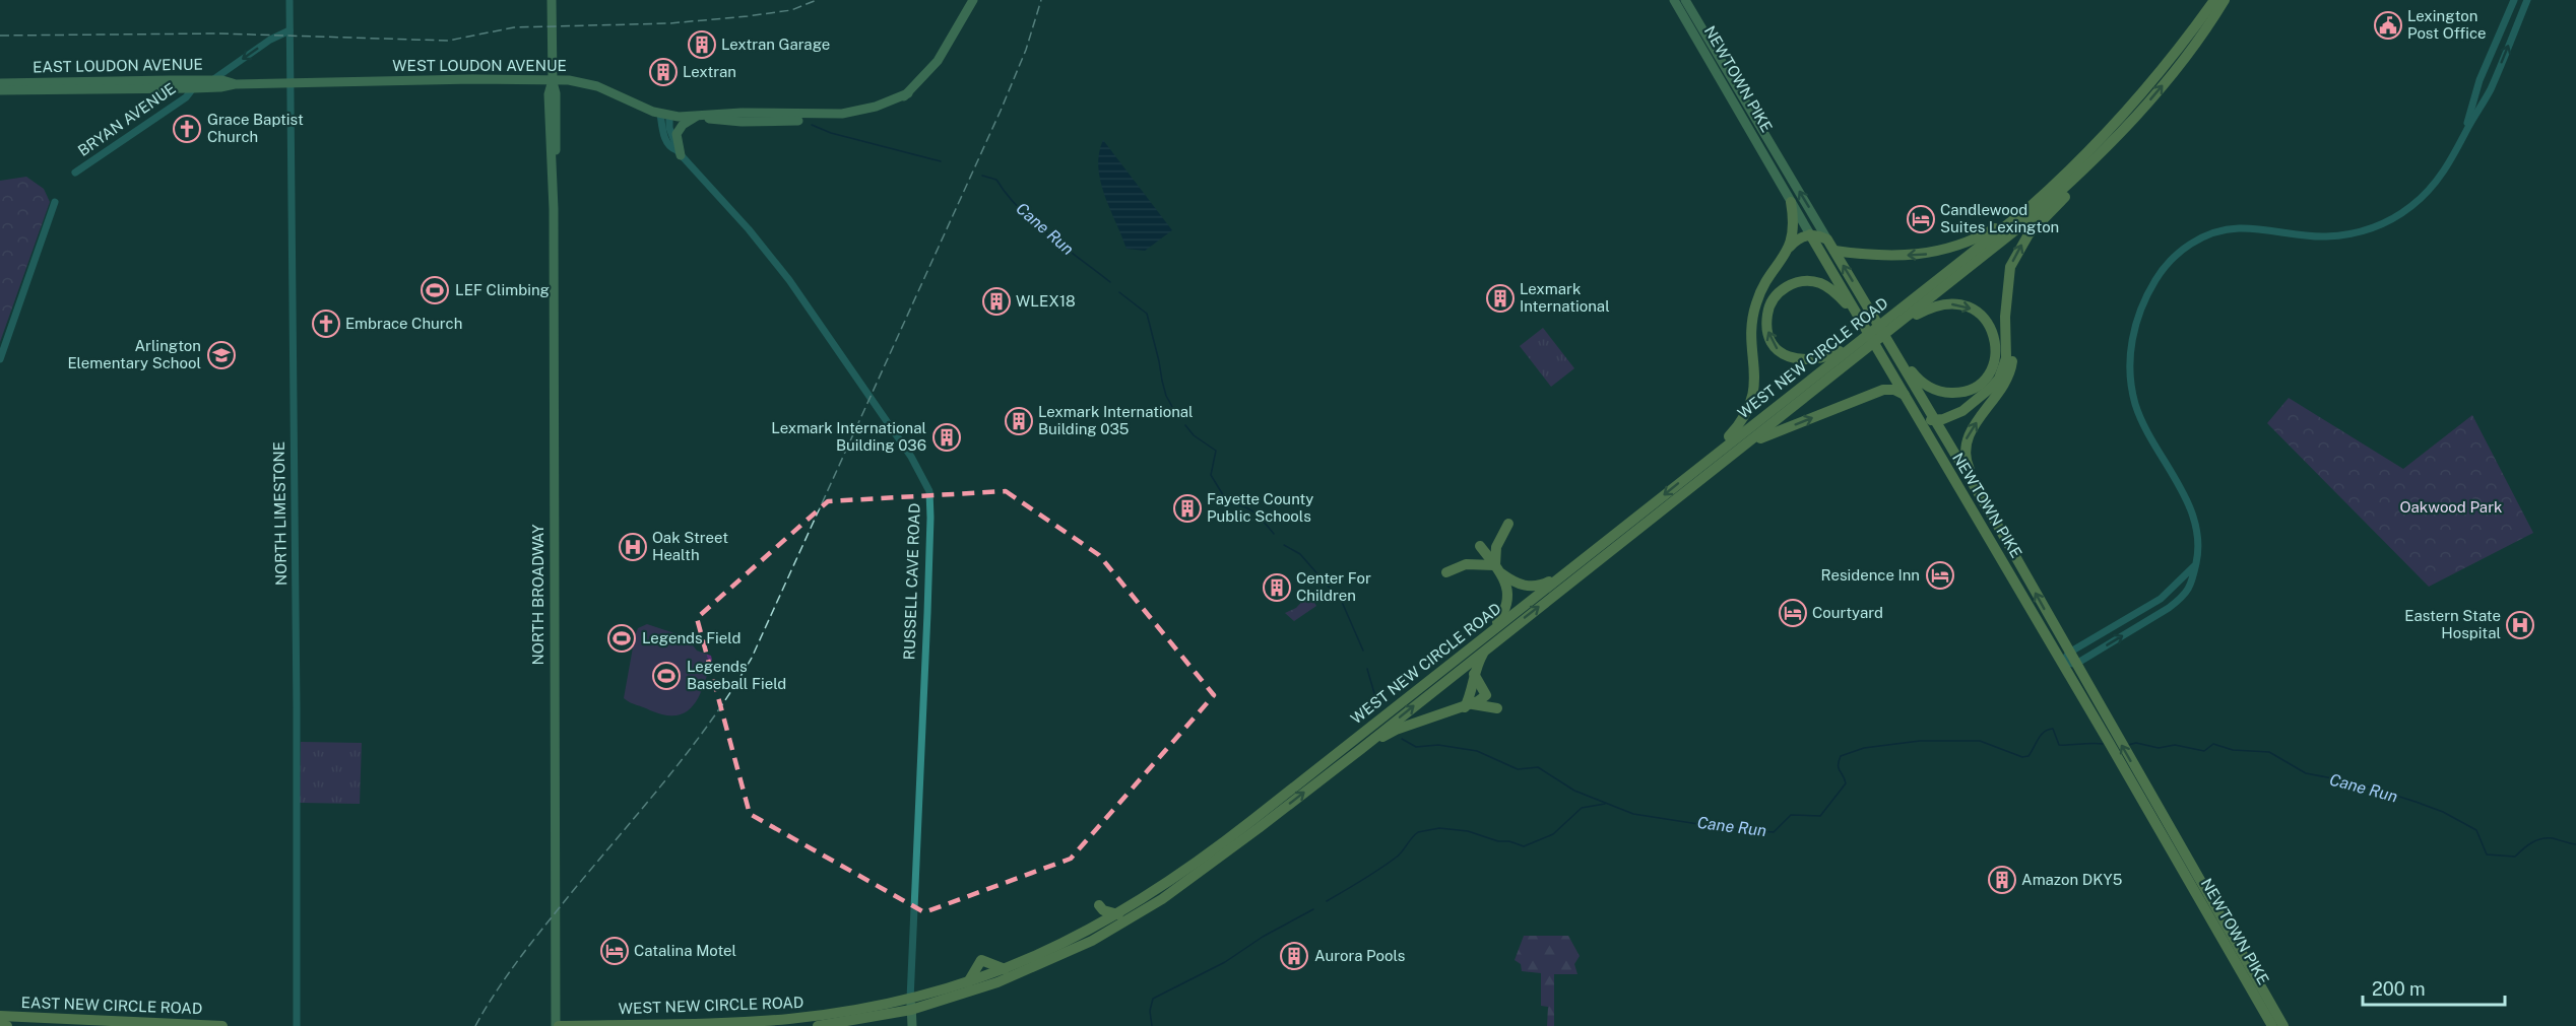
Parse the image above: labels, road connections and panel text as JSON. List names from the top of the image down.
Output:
{
  "streets": {
    "highway": ["NEWTOWN PIKE", "WEST NEW CIRCLE ROAD", "EAST NEW CIRCLE ROAD"],
    "main road": [
      "EAST LOUDON AVENUE",
      "WEST LOUDON AVENUE",
      "RUSSELL CAVE ROAD",
      "NORTH BROADWAY"
    ],
    "street": ["BRYAN AVENUE", "NORTH LIMESTONE"]
  },
  "crossings": [
    ["EAST LOUDON AVENUE", "WEST LOUDON AVENUE"],
    ["EAST LOUDON AVENUE", "BRYAN AVENUE"],
    ["EAST LOUDON AVENUE", "NORTH LIMESTONE"],
    ["WEST LOUDON AVENUE", "NORTH LIMESTONE"],
    ["WEST LOUDON AVENUE", "RUSSELL CAVE ROAD"],
    ["WEST LOUDON AVENUE", "NORTH BROADWAY"],
    ["WEST NEW CIRCLE ROAD", "RUSSELL CAVE ROAD"],
    ["WEST NEW CIRCLE ROAD", "NORTH BROADWAY"]
  ],
  "water": ["Cane Run"],
  "parks": ["Oakwood Park"],
  "places": {
    "public building": ["Lexington Post Office"],
    "building": [
      "Lextran Garage",
      "Lextran",
      "Lexmark International",
      "WLEX18",
      "Lexmark International Building 035",
      "Lexmark International Building 036",
      "Fayette County Public Schools",
      "Center For Children",
      "Amazon DKY5",
      "Aurora Pools"
    ],
    "church": ["Grace Baptist Church", "Embrace Church"],
    "hotel": [
      "Candlewood Suites Lexington",
      "Residence Inn",
      "Courtyard",
      "Catalina Motel"
    ],
    "sports": ["LEF Climbing", "Legends Field", "Legends Baseball Field"],
    "school or university": ["Arlington Elementary School"],
    "hospital": ["Oak Street Health", "Eastern State Hospital"]
  },
  "scale_bar": "200 m"
}
